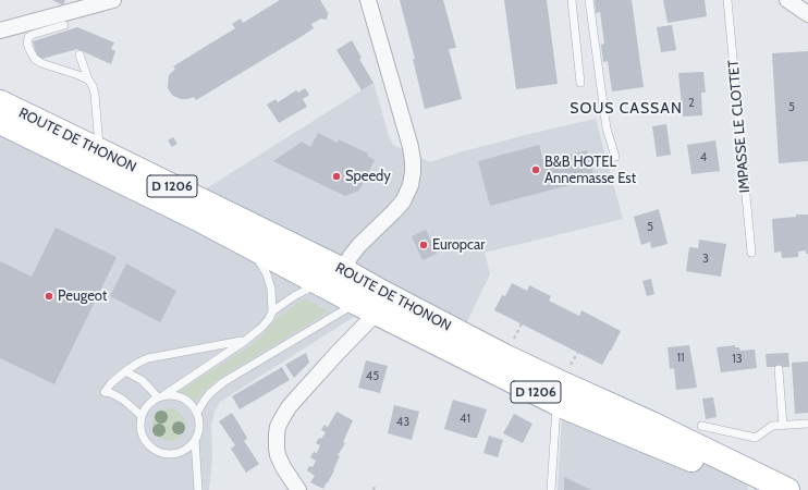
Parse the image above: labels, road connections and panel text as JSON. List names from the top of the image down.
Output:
{
  "streets": {
    "main road": ["ROUTE DE THONON", "D 1206"],
    "lane": ["IMPASSE LE CLOTTET"]
  },
  "districts": ["SOUS CASSAN"],
  "places": [
    "B&B HOTEL Annemasse Est",
    "Speedy",
    "Europcar",
    "Peugeot"
  ],
  "house_numbers": [
    "2",
    "5",
    "4",
    "5",
    "3",
    "11",
    "13",
    "45",
    "41",
    "43"
  ]
}
